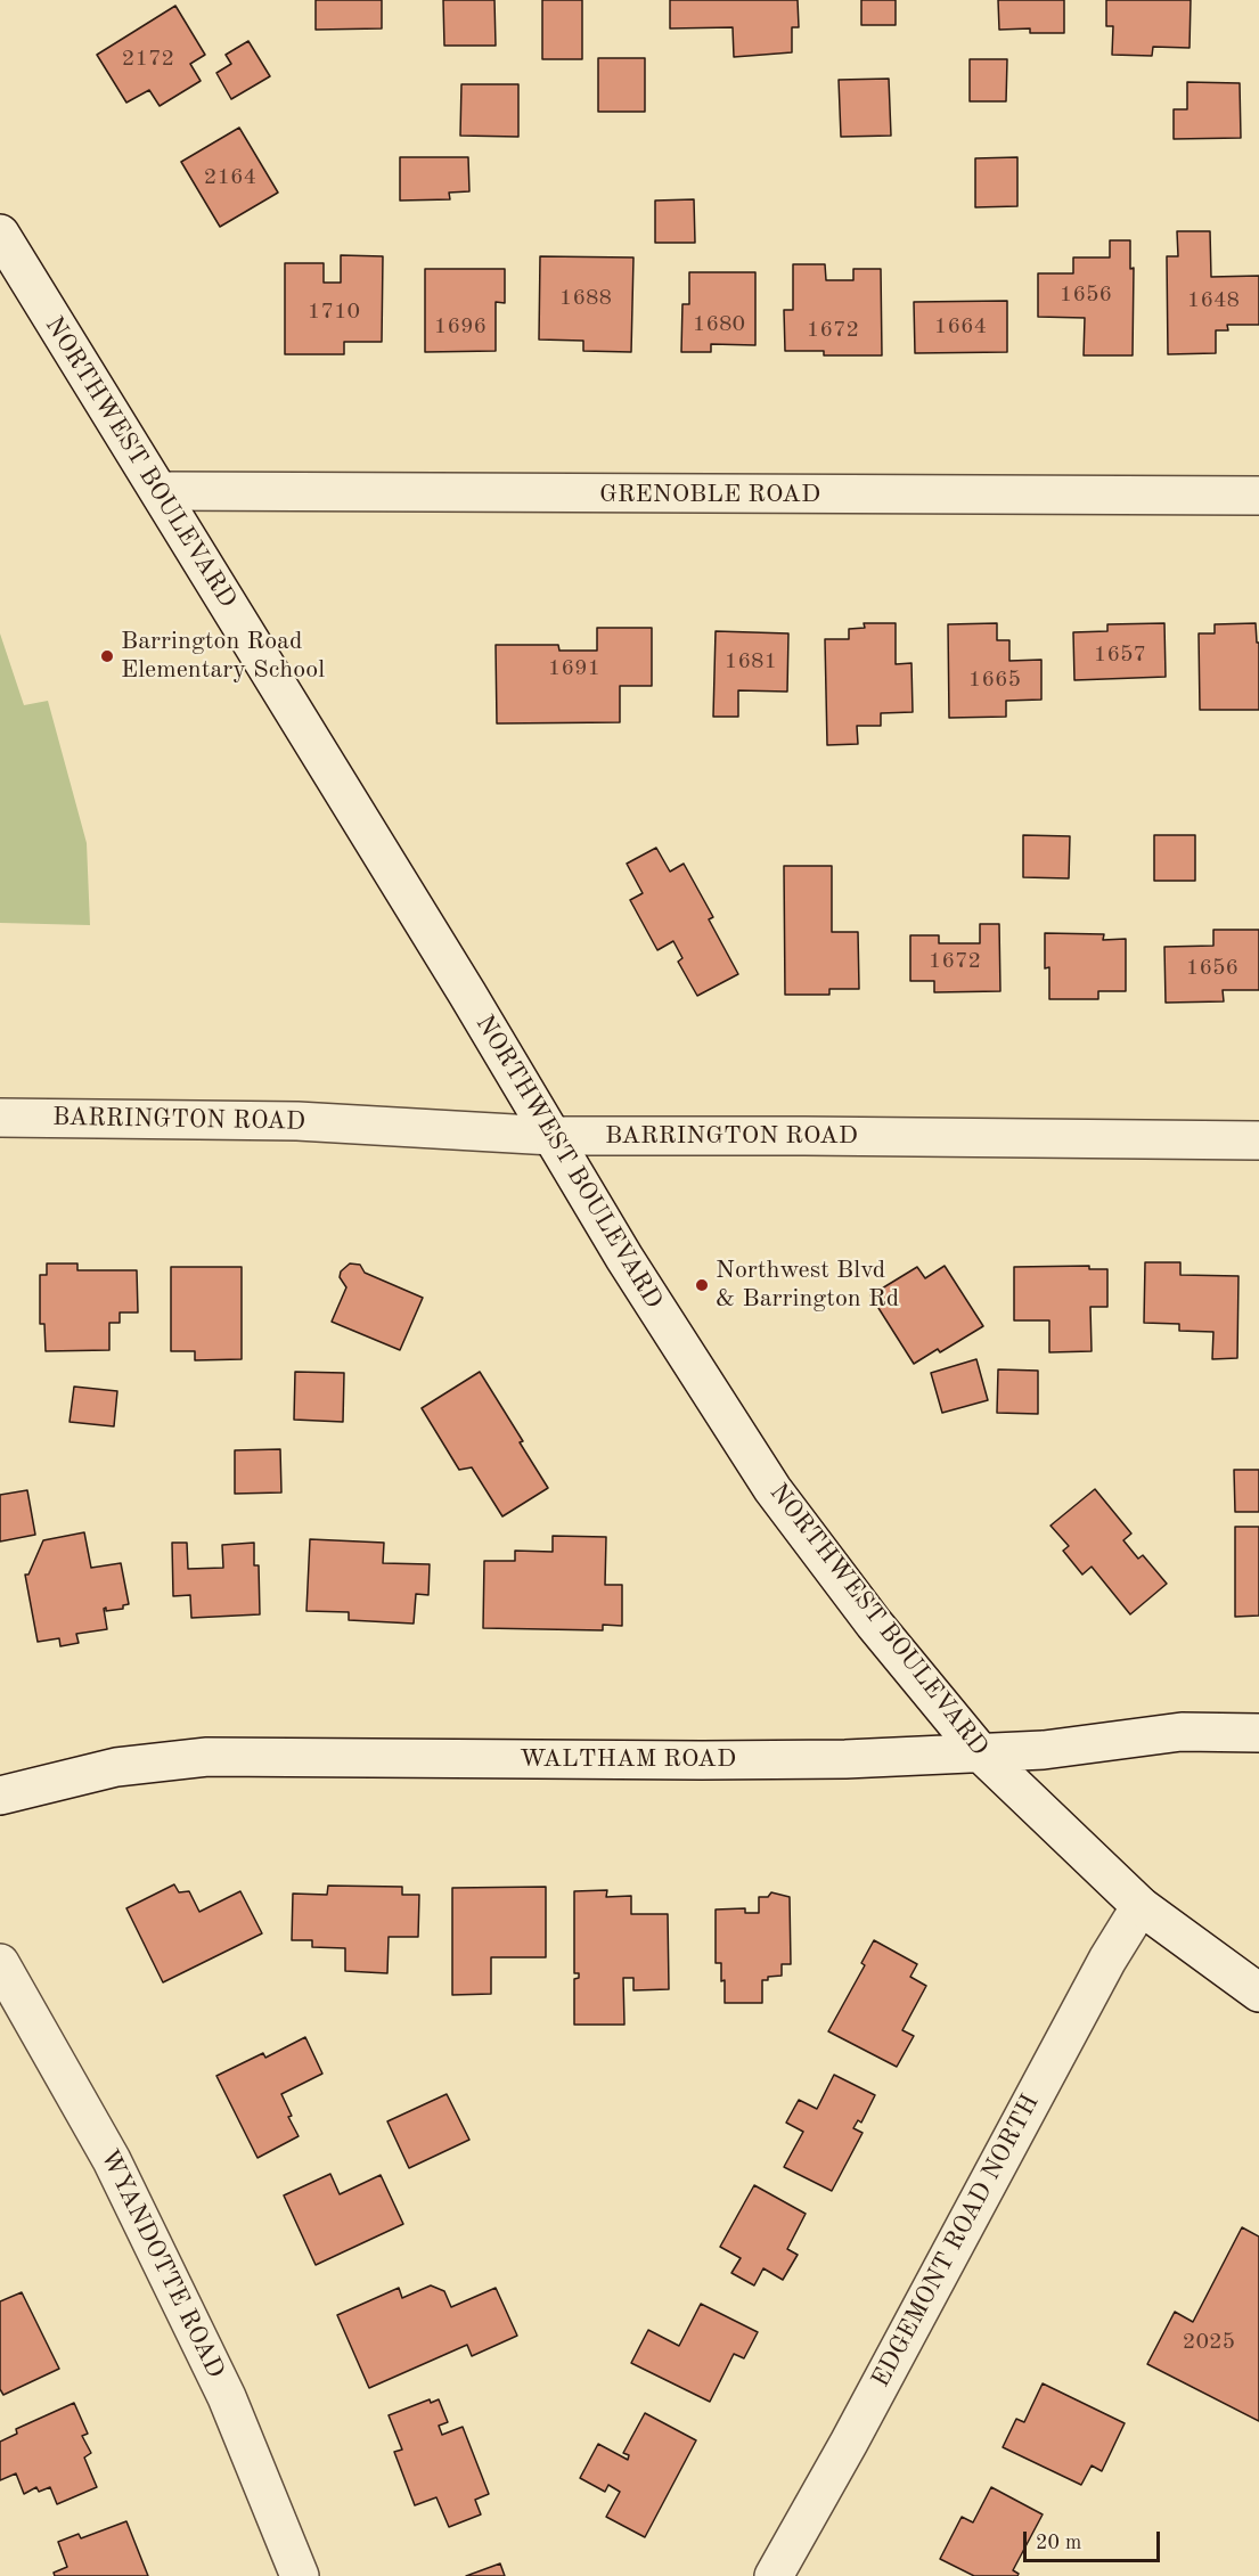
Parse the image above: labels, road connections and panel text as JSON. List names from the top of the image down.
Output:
{
  "streets": {
    "street": [
      "NORTHWEST BOULEVARD",
      "GRENOBLE ROAD",
      "BARRINGTON ROAD",
      "WALTHAM ROAD",
      "EDGEMONT ROAD NORTH",
      "WYANDOTTE ROAD"
    ]
  },
  "crossings": [
    ["NORTHWEST BOULEVARD", "GRENOBLE ROAD"],
    ["NORTHWEST BOULEVARD", "BARRINGTON ROAD"],
    ["NORTHWEST BOULEVARD", "WALTHAM ROAD"],
    ["NORTHWEST BOULEVARD", "EDGEMONT ROAD NORTH"]
  ],
  "places": ["Barrington Road Elementary School", "Northwest Blvd & Barrington Rd"],
  "house_numbers": [
    "2172",
    "2164",
    "1656",
    "1688",
    "1648",
    "1710",
    "1680",
    "1696",
    "1664",
    "1672",
    "1657",
    "1681",
    "1691",
    "1665",
    "1672",
    "1656",
    "2025"
  ],
  "scale_bar": "20 m"
}
